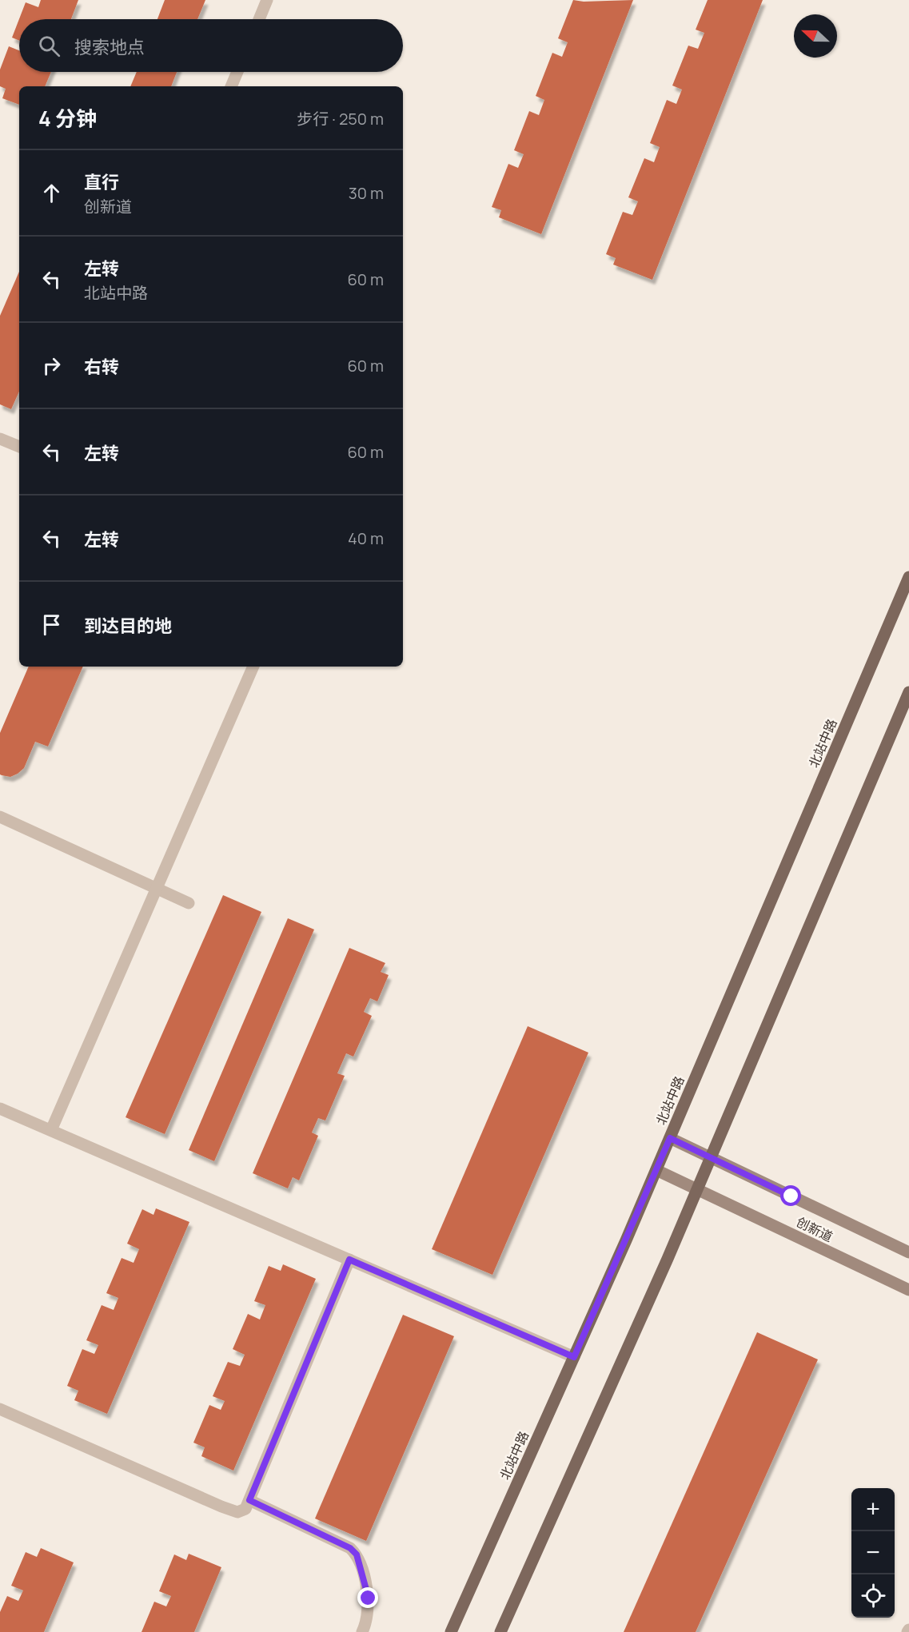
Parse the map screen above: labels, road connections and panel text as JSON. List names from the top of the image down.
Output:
{
  "streets": {
    "main road": ["北站中路"],
    "street": ["创新道"]
  },
  "crossings": [
    ["北站中路", "创新道"]
  ],
  "north": "left",
  "page": {
    "search": "搜索地点",
    "heading": ["4 分钟", "步行 · 250 m"],
    "list": [
      ["直行", "创新道", "30 m"],
      ["左转", "北站中路", "60 m"],
      ["右转", "60 m"],
      ["左转", "60 m"],
      ["左转", "40 m"],
      "到达目的地"
    ],
    "map_buttons": ["+", "−"]
  }
}
